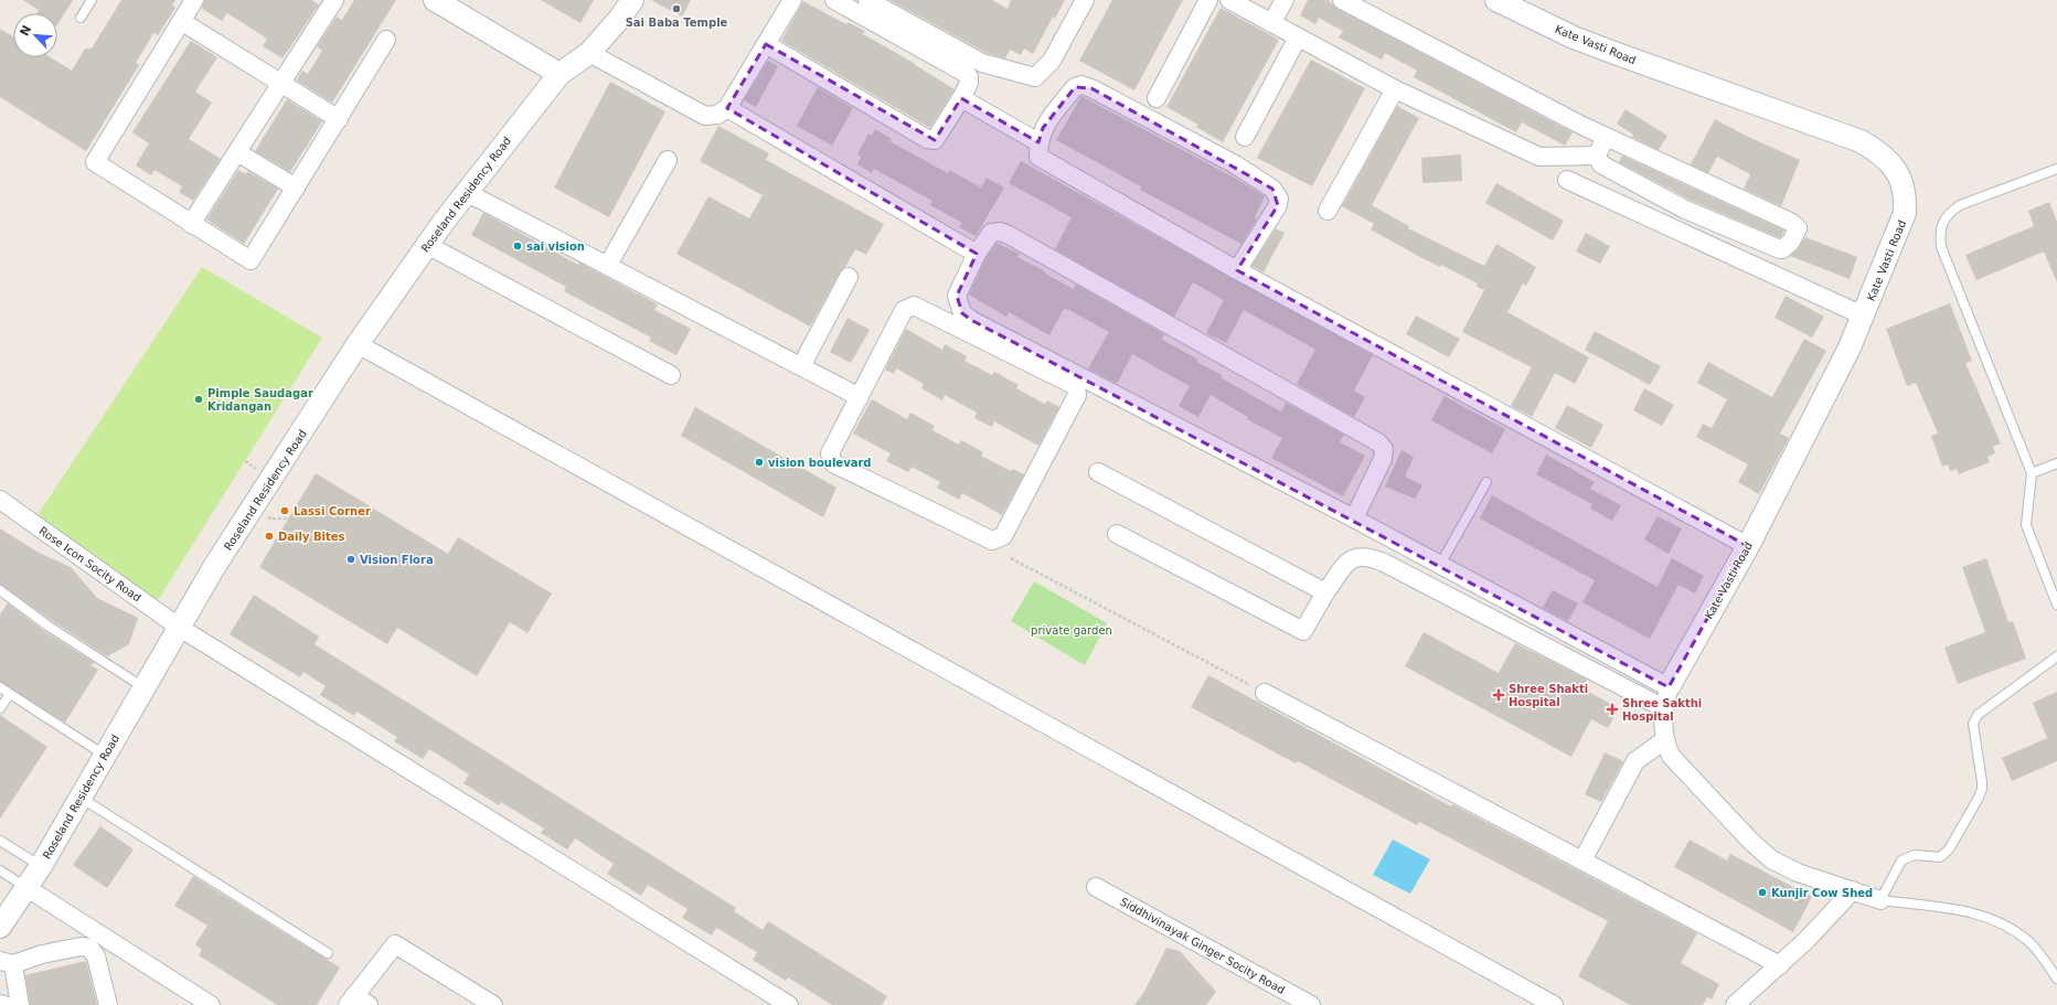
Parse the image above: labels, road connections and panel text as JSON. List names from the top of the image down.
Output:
{
  "streets": {
    "street": [
      "Kate Vasti Road",
      "Roseland Residency Road",
      "Rose Icon Socity Road",
      "Siddhivinayak Ginger Socity Road"
    ]
  },
  "crossings": [
    ["Roseland Residency Road", "Rose Icon Socity Road"]
  ],
  "parks": ["private garden"],
  "places": {
    "other": [
      "Sai Baba Temple",
      "sai vision",
      "Pimple Saudagar Kridangan",
      "vision boulevard",
      "Lassi Corner",
      "Daily Bites",
      "Vision Flora",
      "Kunjir Cow Shed"
    ],
    "health": ["Shree Shakti Hospital", "Shree Sakthi Hospital"]
  },
  "north": "top left"
}
